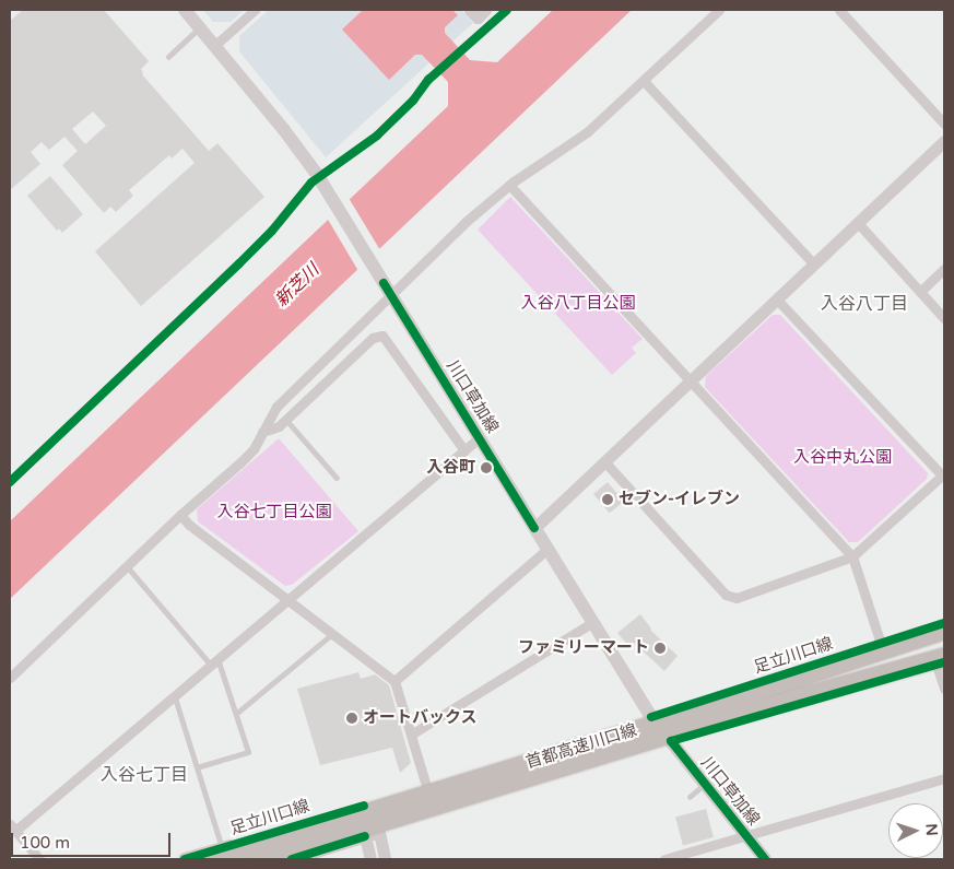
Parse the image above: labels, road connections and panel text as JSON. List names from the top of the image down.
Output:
{
  "streets": {
    "highway": ["首都高速川口線"],
    "main road": ["川口草加線", "足立川口線"]
  },
  "crossings": [
    ["川口草加線", "足立川口線"],
    ["足立川口線", "首都高速川口線"]
  ],
  "districts": ["入谷八丁目", "入谷七丁目"],
  "water": ["新芝川"],
  "parks": ["入谷八丁目公園", "入谷中丸公園", "入谷七丁目公園"],
  "places": [
    "入谷町",
    "セブン-イレブン",
    "ファミリーマート",
    "オートバックス"
  ],
  "scale_bar": "100 m",
  "north": "right"
}
